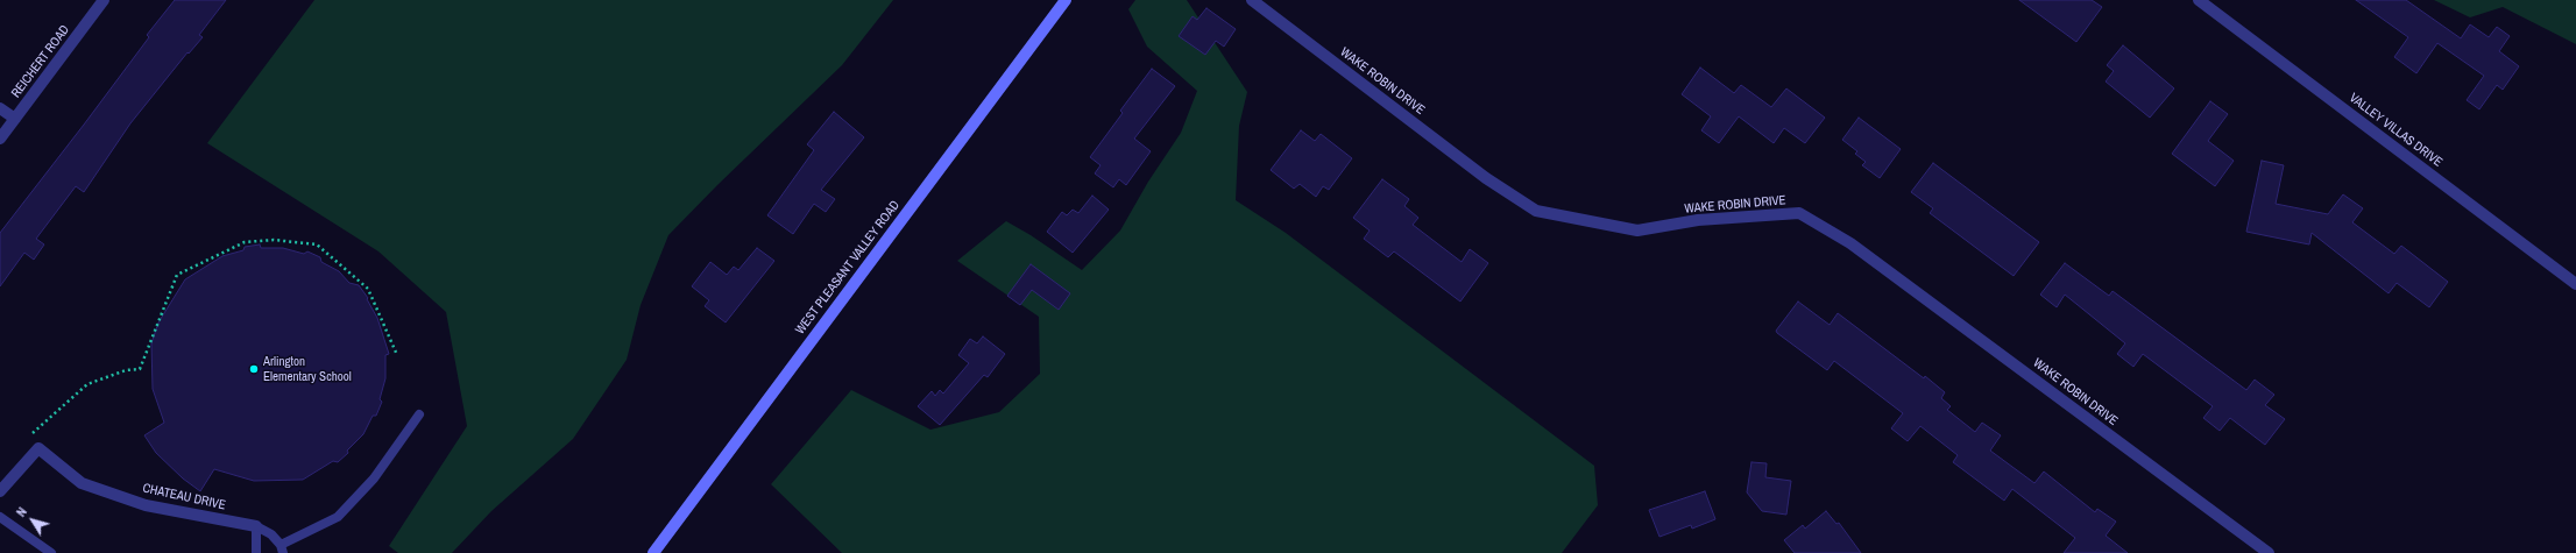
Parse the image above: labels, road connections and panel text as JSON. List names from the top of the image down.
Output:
{
  "streets": {
    "main road": ["WEST PLEASANT VALLEY ROAD"],
    "street": [
      "REICHERT ROAD",
      "WAKE ROBIN DRIVE",
      "VALLEY VILLAS DRIVE",
      "CHATEAU DRIVE"
    ]
  },
  "places": ["Arlington Elementary School"],
  "north": "top left"
}
